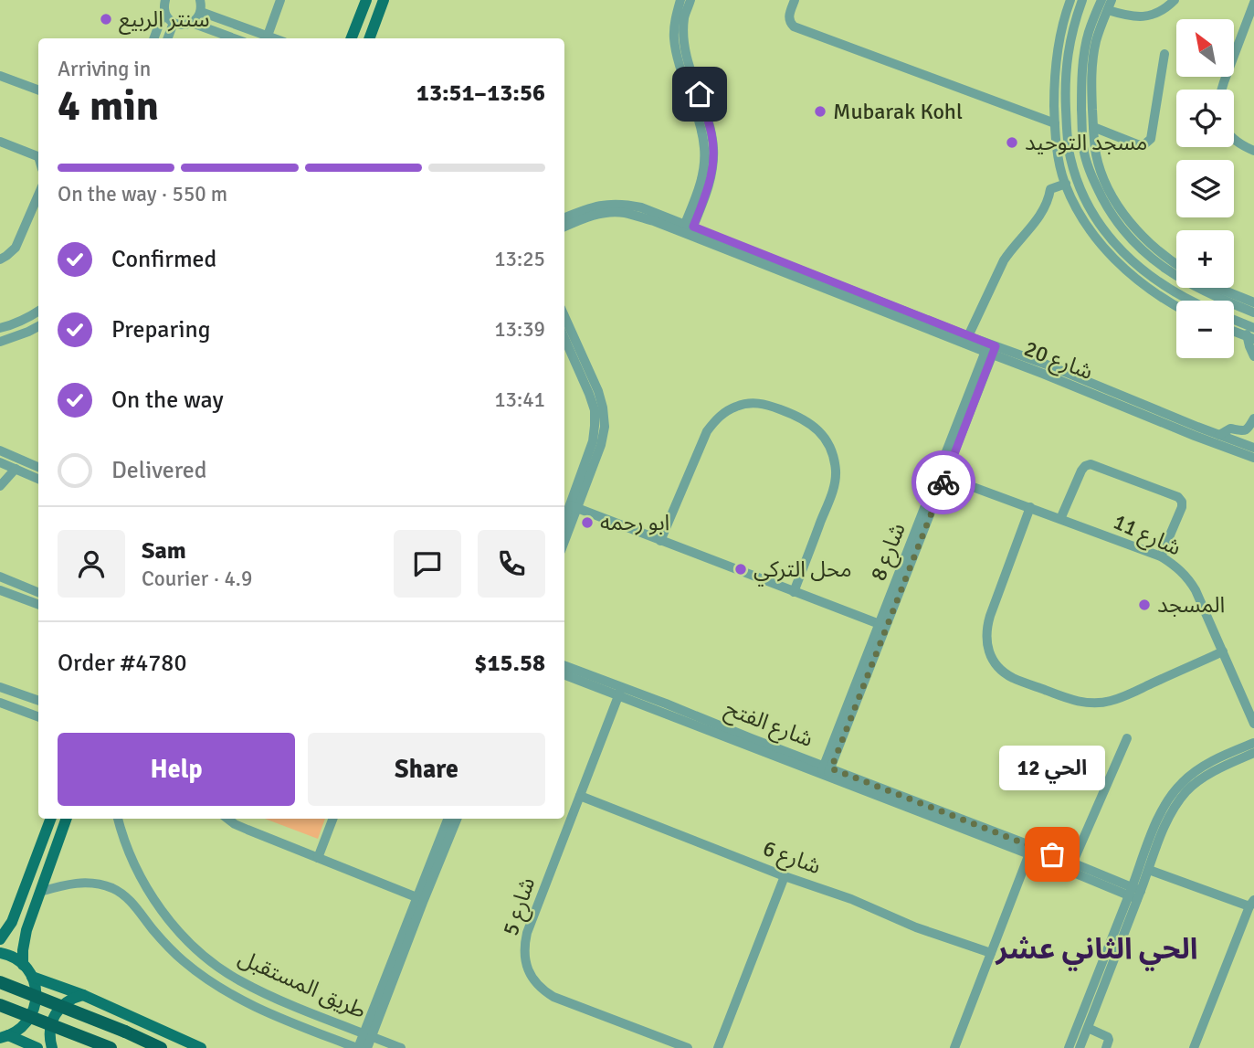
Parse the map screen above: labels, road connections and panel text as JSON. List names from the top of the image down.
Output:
{
  "streets": {
    "street": [
      "شارع 20",
      "شارع 11",
      "شارع 8",
      "شارع الفتح",
      "شارع 6",
      "شارع 5",
      "طريق المستقبل"
    ]
  },
  "crossings": [
    ["شارع 20", "شارع 8"],
    ["شارع 11", "شارع 8"],
    ["شارع 8", "شارع الفتح"],
    ["شارع الفتح", "شارع 5"],
    ["شارع 6", "شارع 5"]
  ],
  "districts": ["الحي الثاني عشر"],
  "places": [
    "سنتر الربيع",
    "Mubarak Kohl",
    "مسجد التوحيد",
    "ابو رحمه",
    "محل التركي",
    "المسجد",
    "الحي 12"
  ],
  "north": "top left",
  "page": {
    "map_buttons": ["+", "−"],
    "heading": ["4 min", "Arriving in", "13:51–13:56"],
    "panel": [
      "Sam",
      "Courier · 4.9",
      "Order #4780",
      "$15.58"
    ],
    "bar": "On the way · 550 m",
    "list": [
      ["Confirmed", "13:25"],
      ["Preparing", "13:39"],
      ["On the way", "13:41"],
      "Delivered"
    ],
    "buttons": ["Help", "Share"],
    "bubble": "الحي 12"
  }
}
